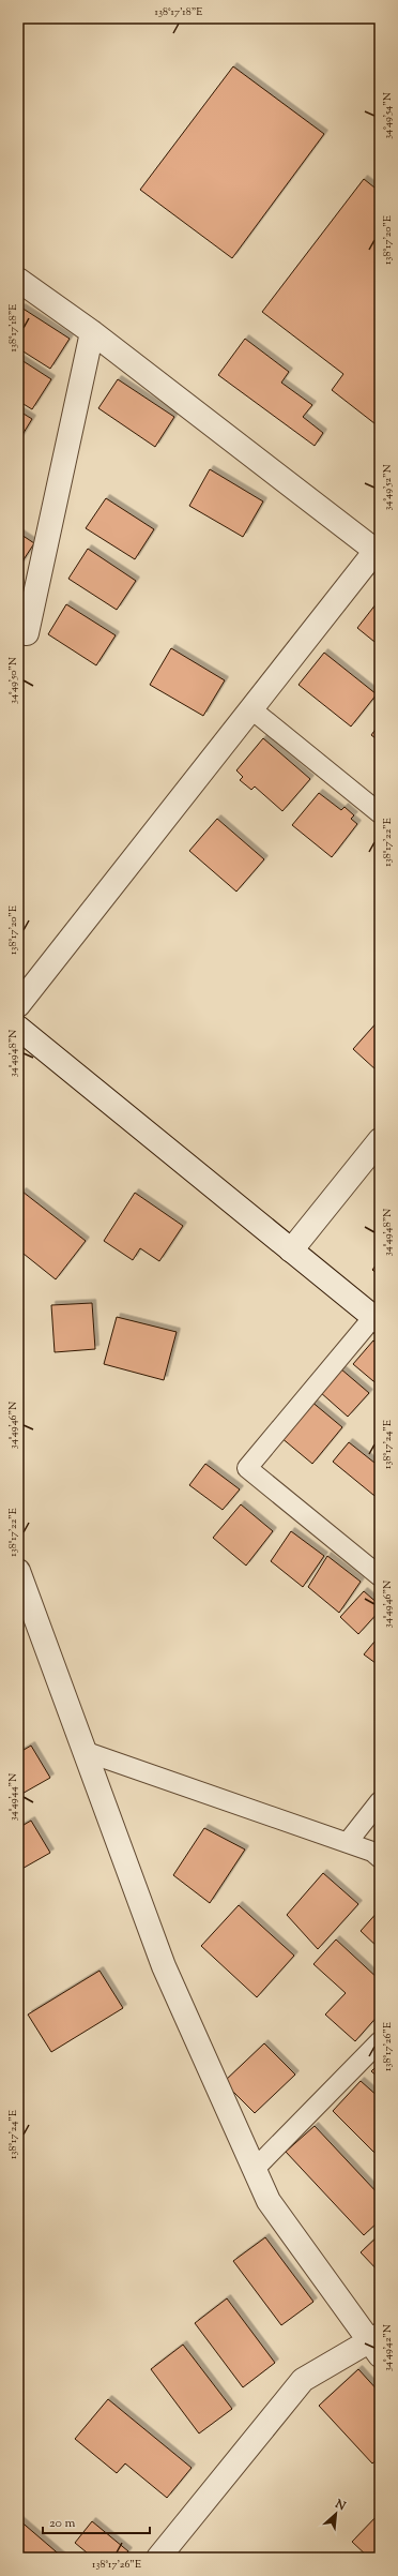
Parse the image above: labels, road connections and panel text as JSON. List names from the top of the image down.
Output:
{
  "scale_bar": "20 m",
  "north": "top right",
  "coordinates": [
    "138°17'18\"E",
    "34°49'54\"N",
    "138°17'20\"E",
    "34°49'52\"N",
    "34°49'50\"N",
    "138°17'22\"E",
    "34°49'48\"N",
    "34°49'46\"N",
    "138°17'24\"E",
    "34°49'44\"N",
    "138°17'26\"E",
    "34°49'42\"N"
  ]
}
